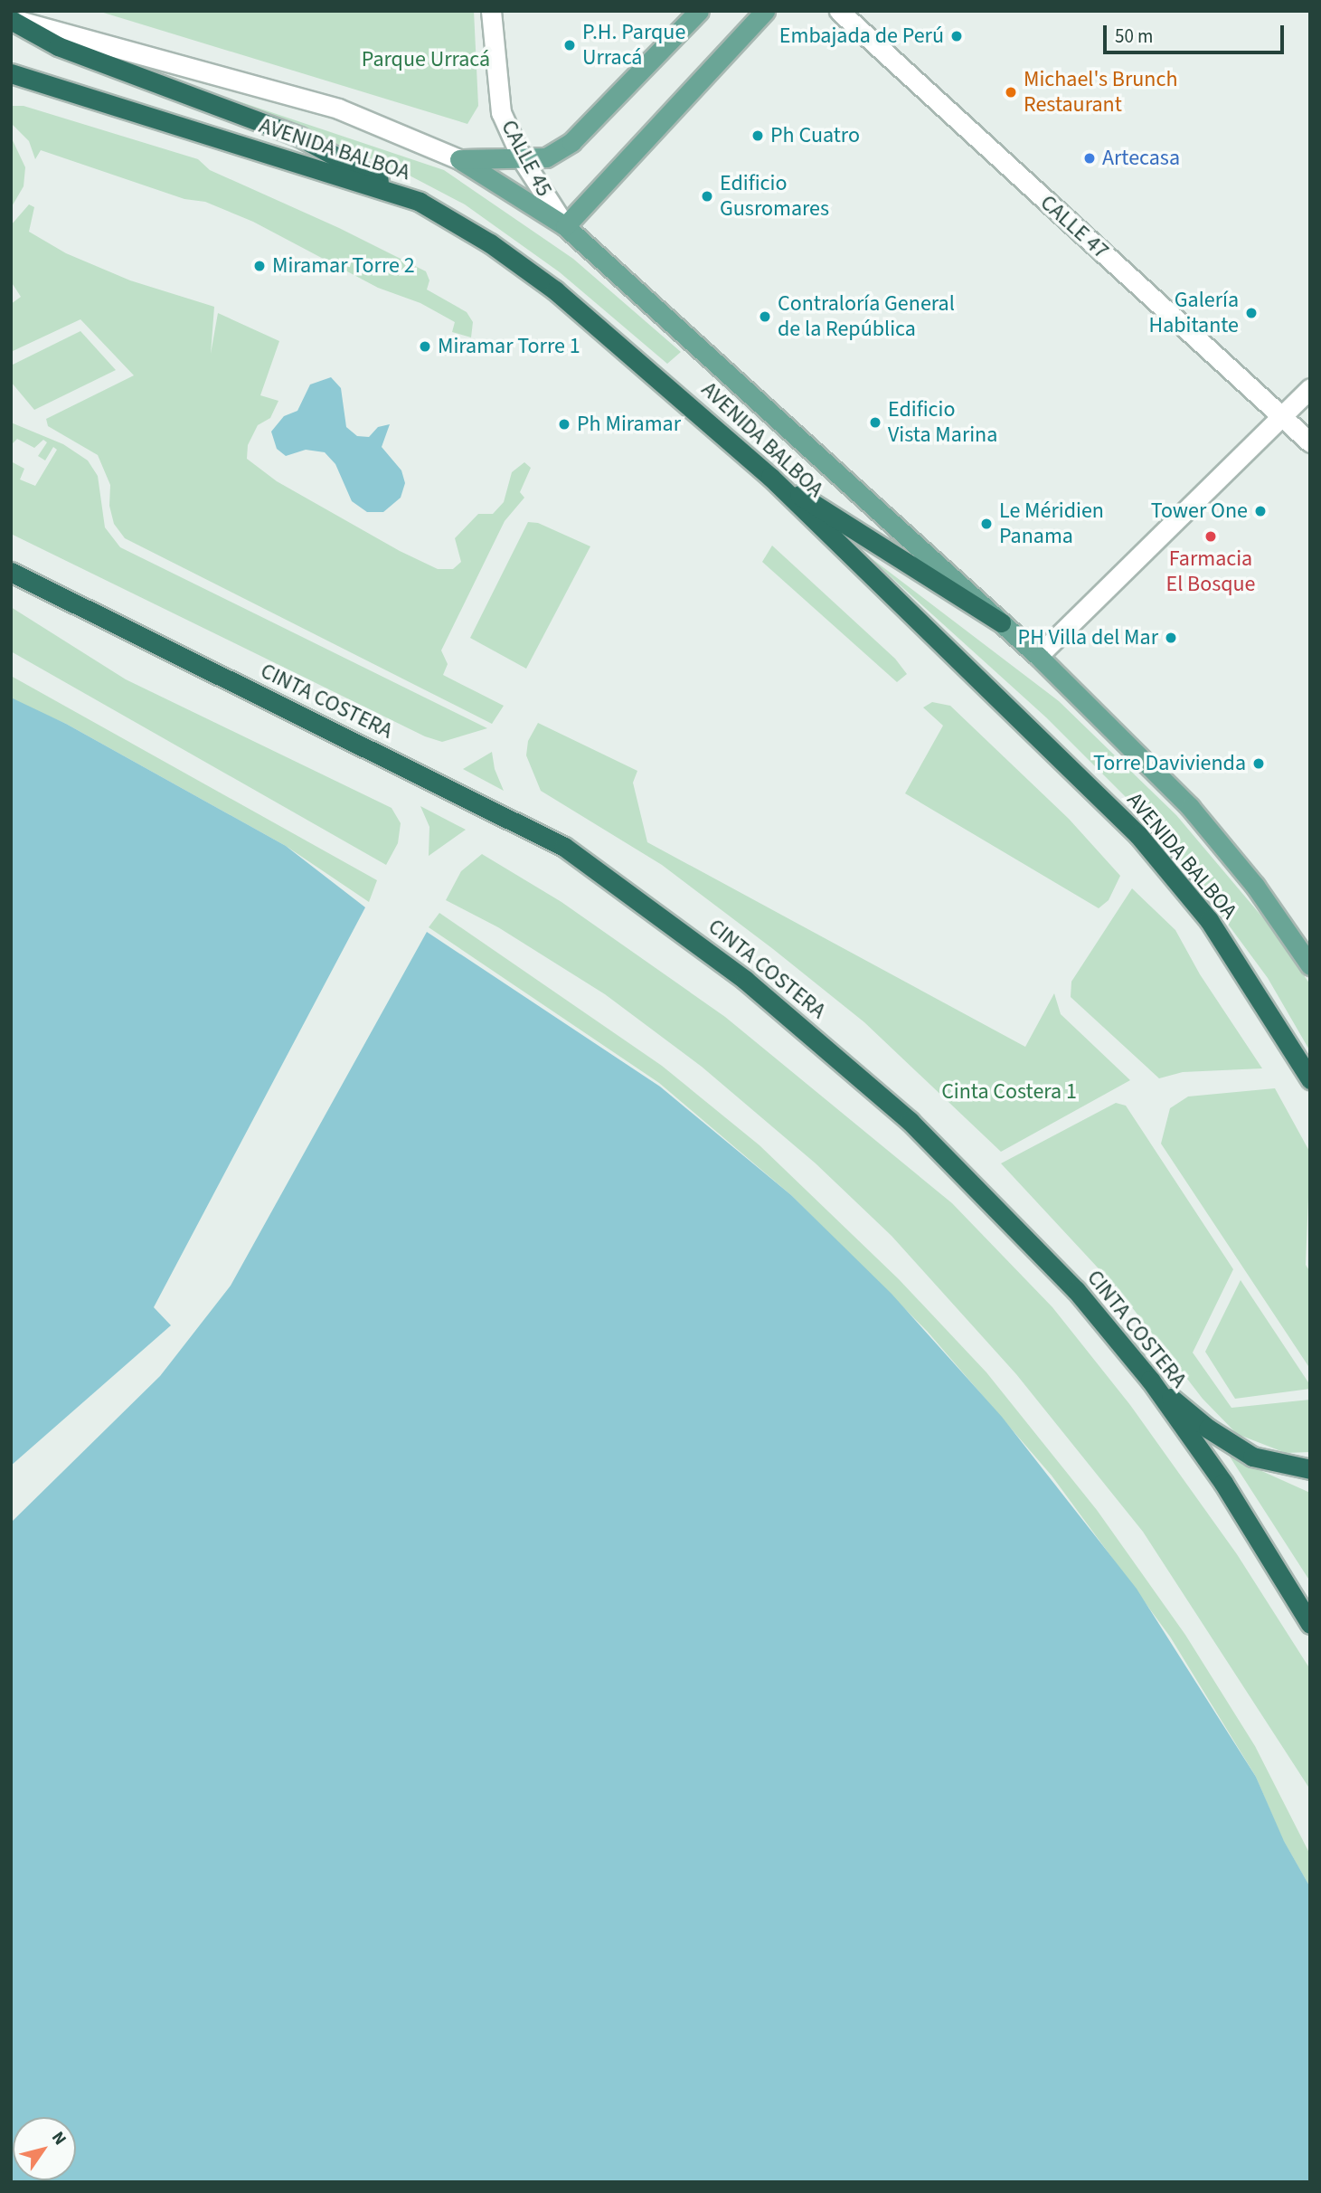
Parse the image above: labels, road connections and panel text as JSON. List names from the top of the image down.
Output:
{
  "streets": {
    "highway": ["AVENIDA BALBOA", "CINTA COSTERA"],
    "street": ["CALLE 45", "CALLE 47"]
  },
  "crossings": [
    ["AVENIDA BALBOA", "CALLE 45"]
  ],
  "parks": ["Parque Urracá", "Cinta Costera 1"],
  "places": [
    "Embajada de Perú",
    "P.H. Parque Urracá",
    "Michael's Brunch Restaurant",
    "Ph Cuatro",
    "Artecasa",
    "Edificio Gusromares",
    "Miramar Torre 2",
    "Galería Habitante",
    "Contraloría General de la República",
    "Miramar Torre 1",
    "Edificio Vista Marina",
    "Ph Miramar",
    "Tower One",
    "Le Méridien Panama",
    "Farmacia El Bosque",
    "PH Villa del Mar",
    "Torre Davivienda"
  ],
  "scale_bar": "50 m",
  "north": "top right"
}
